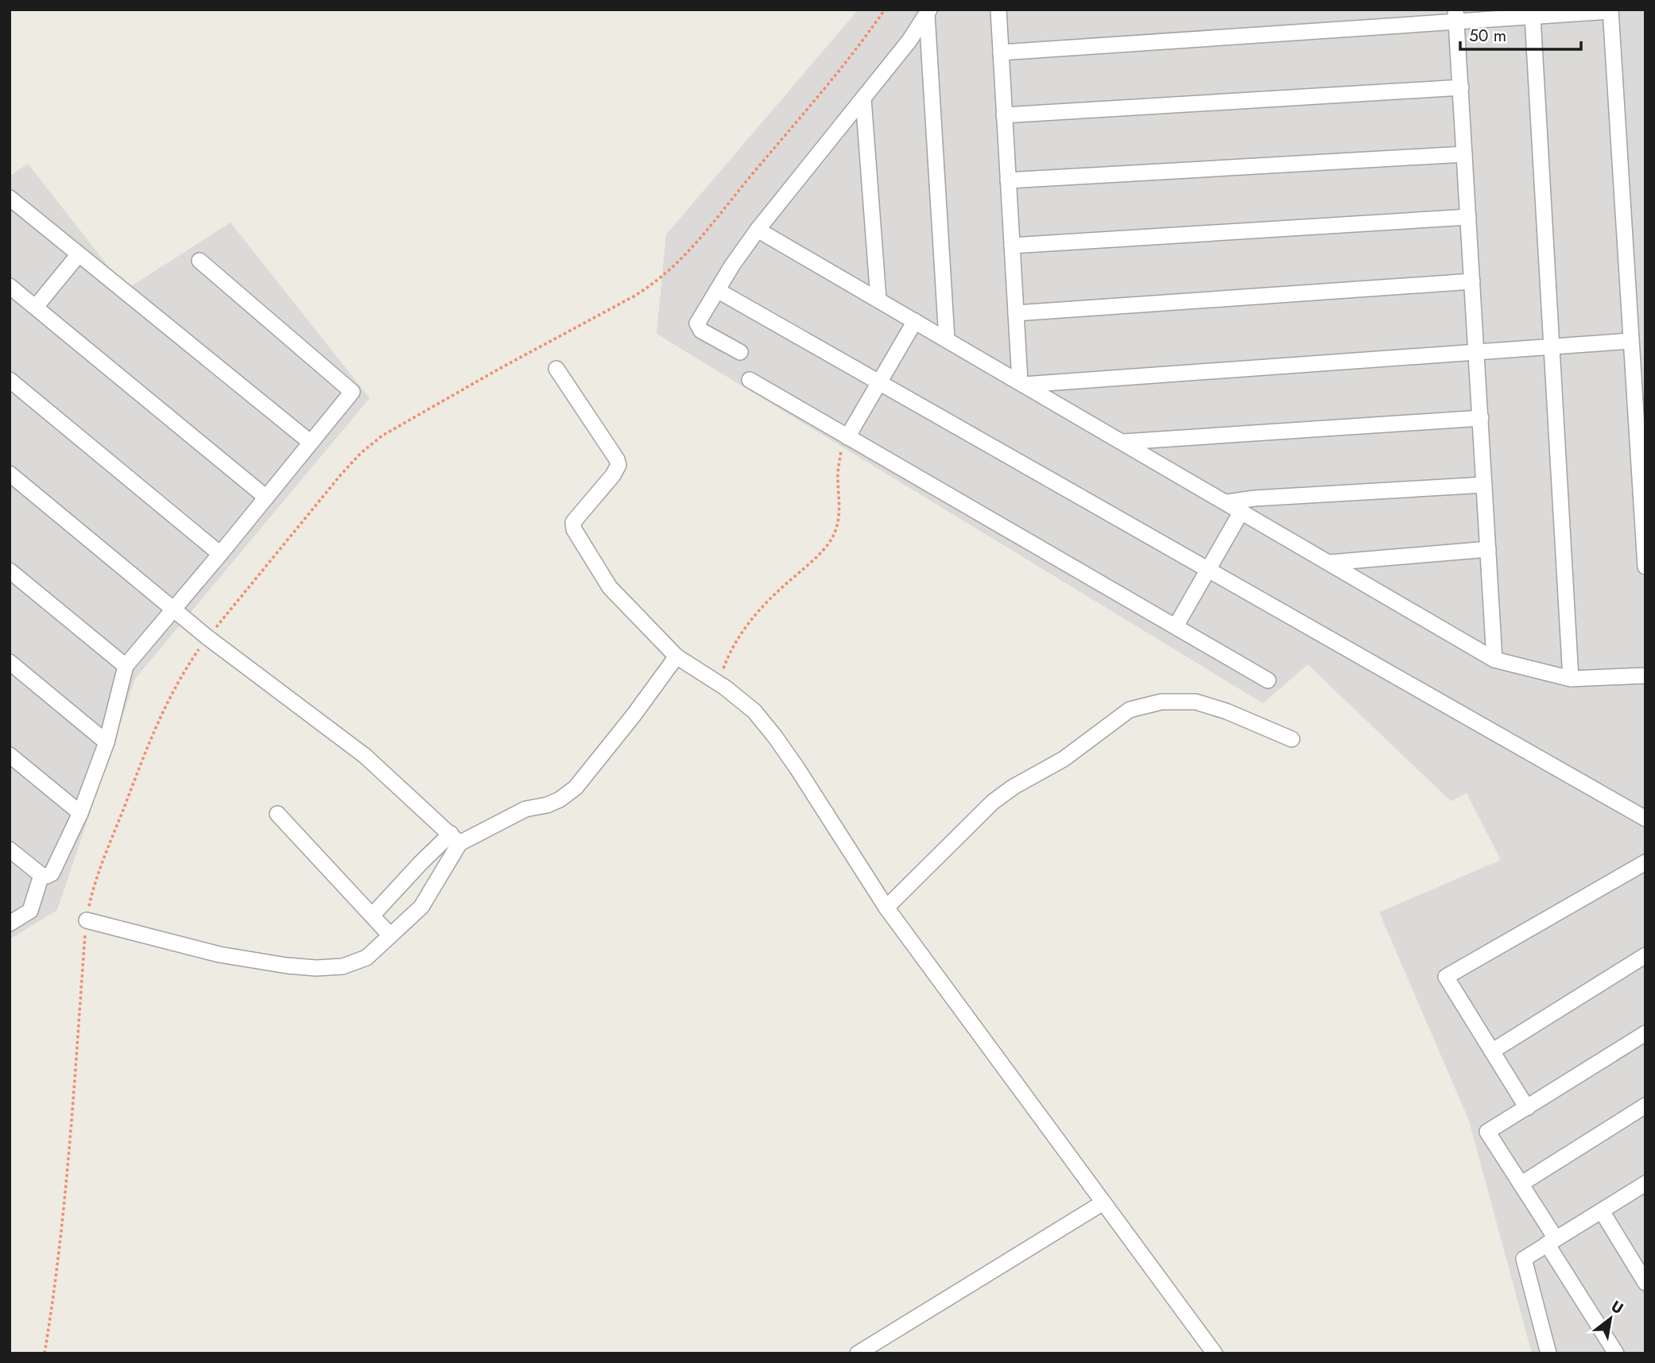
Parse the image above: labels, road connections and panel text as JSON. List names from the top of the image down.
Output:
{
  "scale_bar": "50 m",
  "north": "top right"
}
